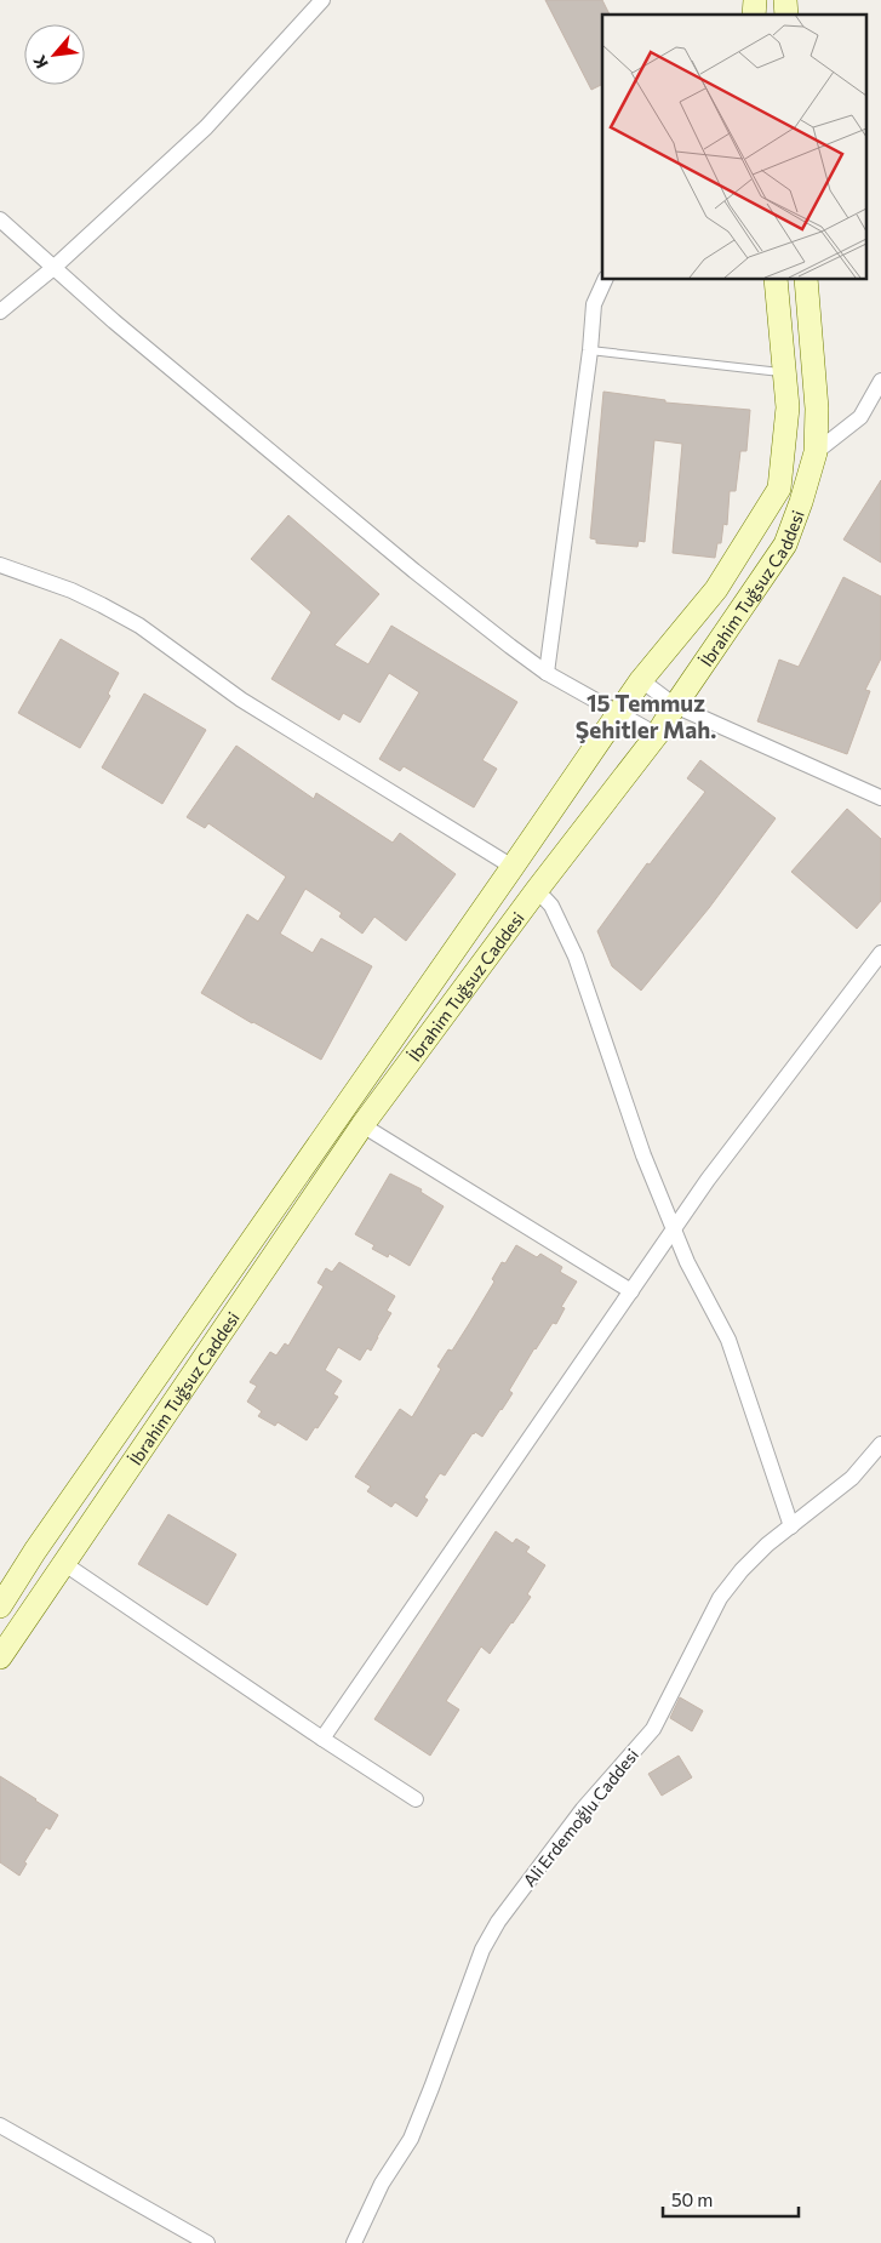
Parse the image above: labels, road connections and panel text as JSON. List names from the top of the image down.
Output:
{
  "streets": {
    "street": ["İbrahim Tuğsuz Caddesi", "Ali Erdemoğlu Caddesi"]
  },
  "districts": ["15 Temmuz Şehitler Mah."],
  "scale_bar": "50 m",
  "north": "bottom left"
}
